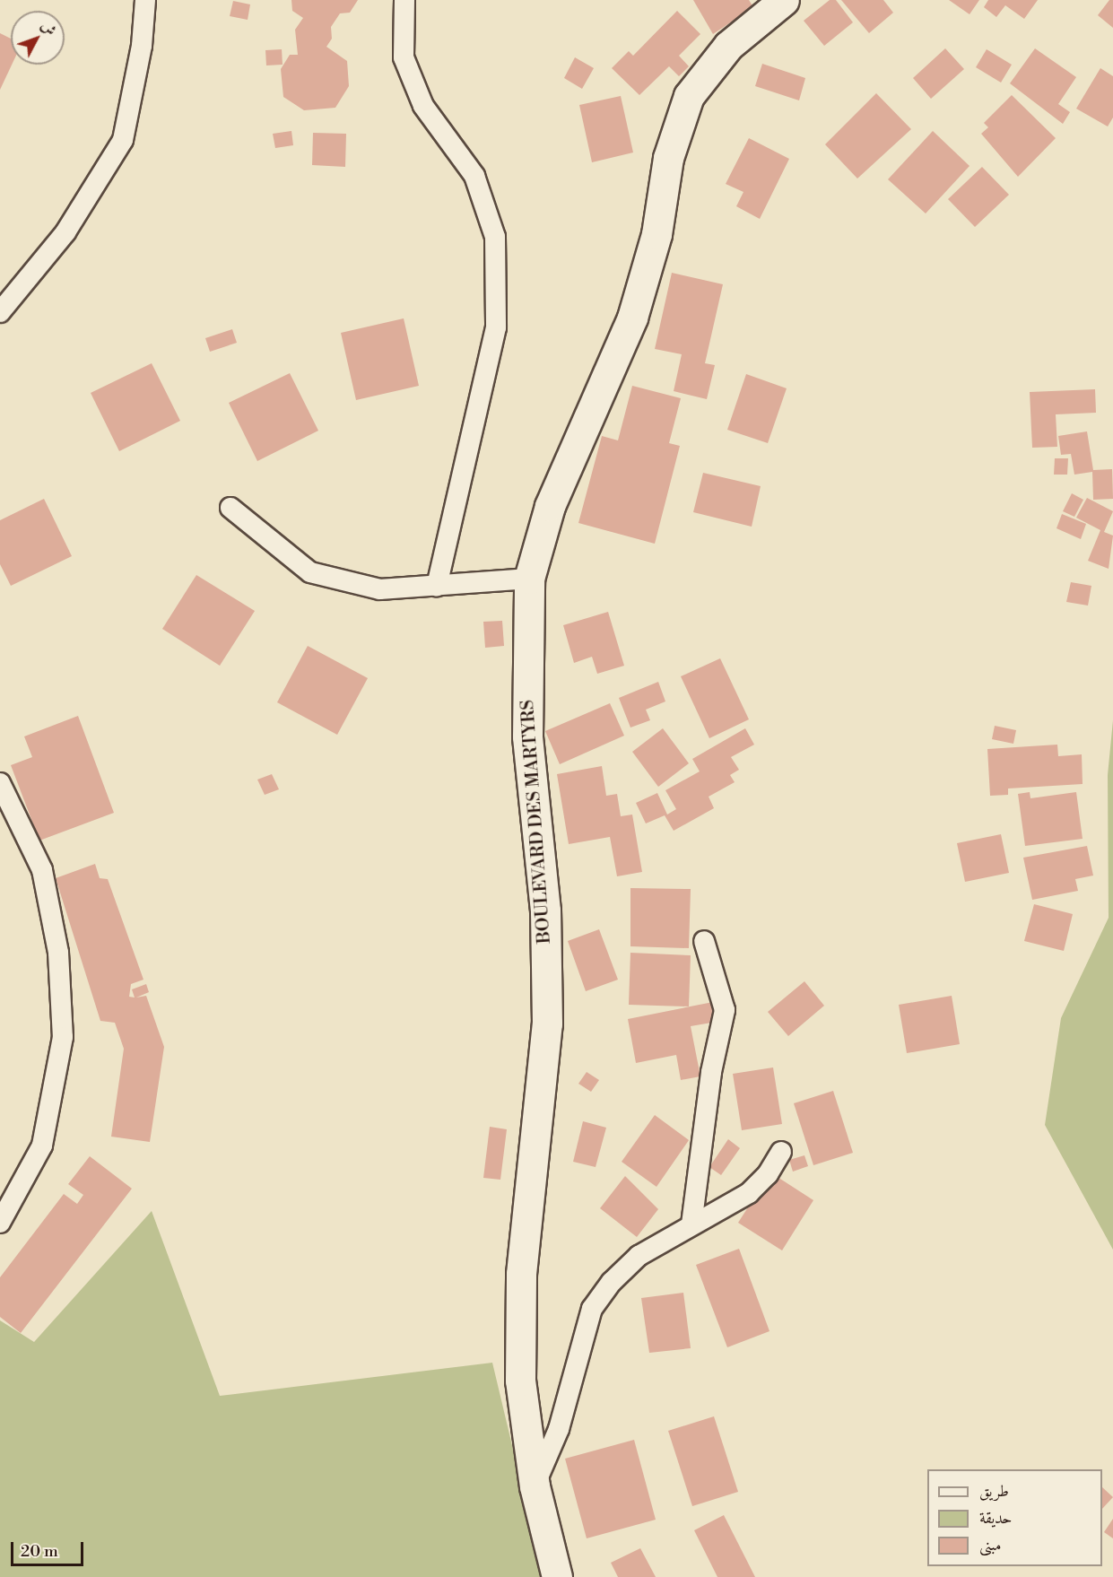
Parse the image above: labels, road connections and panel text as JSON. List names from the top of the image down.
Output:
{
  "streets": {
    "main road": ["BOULEVARD DES MARTYRS"]
  },
  "legend": ["طريق", "حديقة", "مبنى"],
  "scale_bar": "20 m",
  "north": "top right"
}
